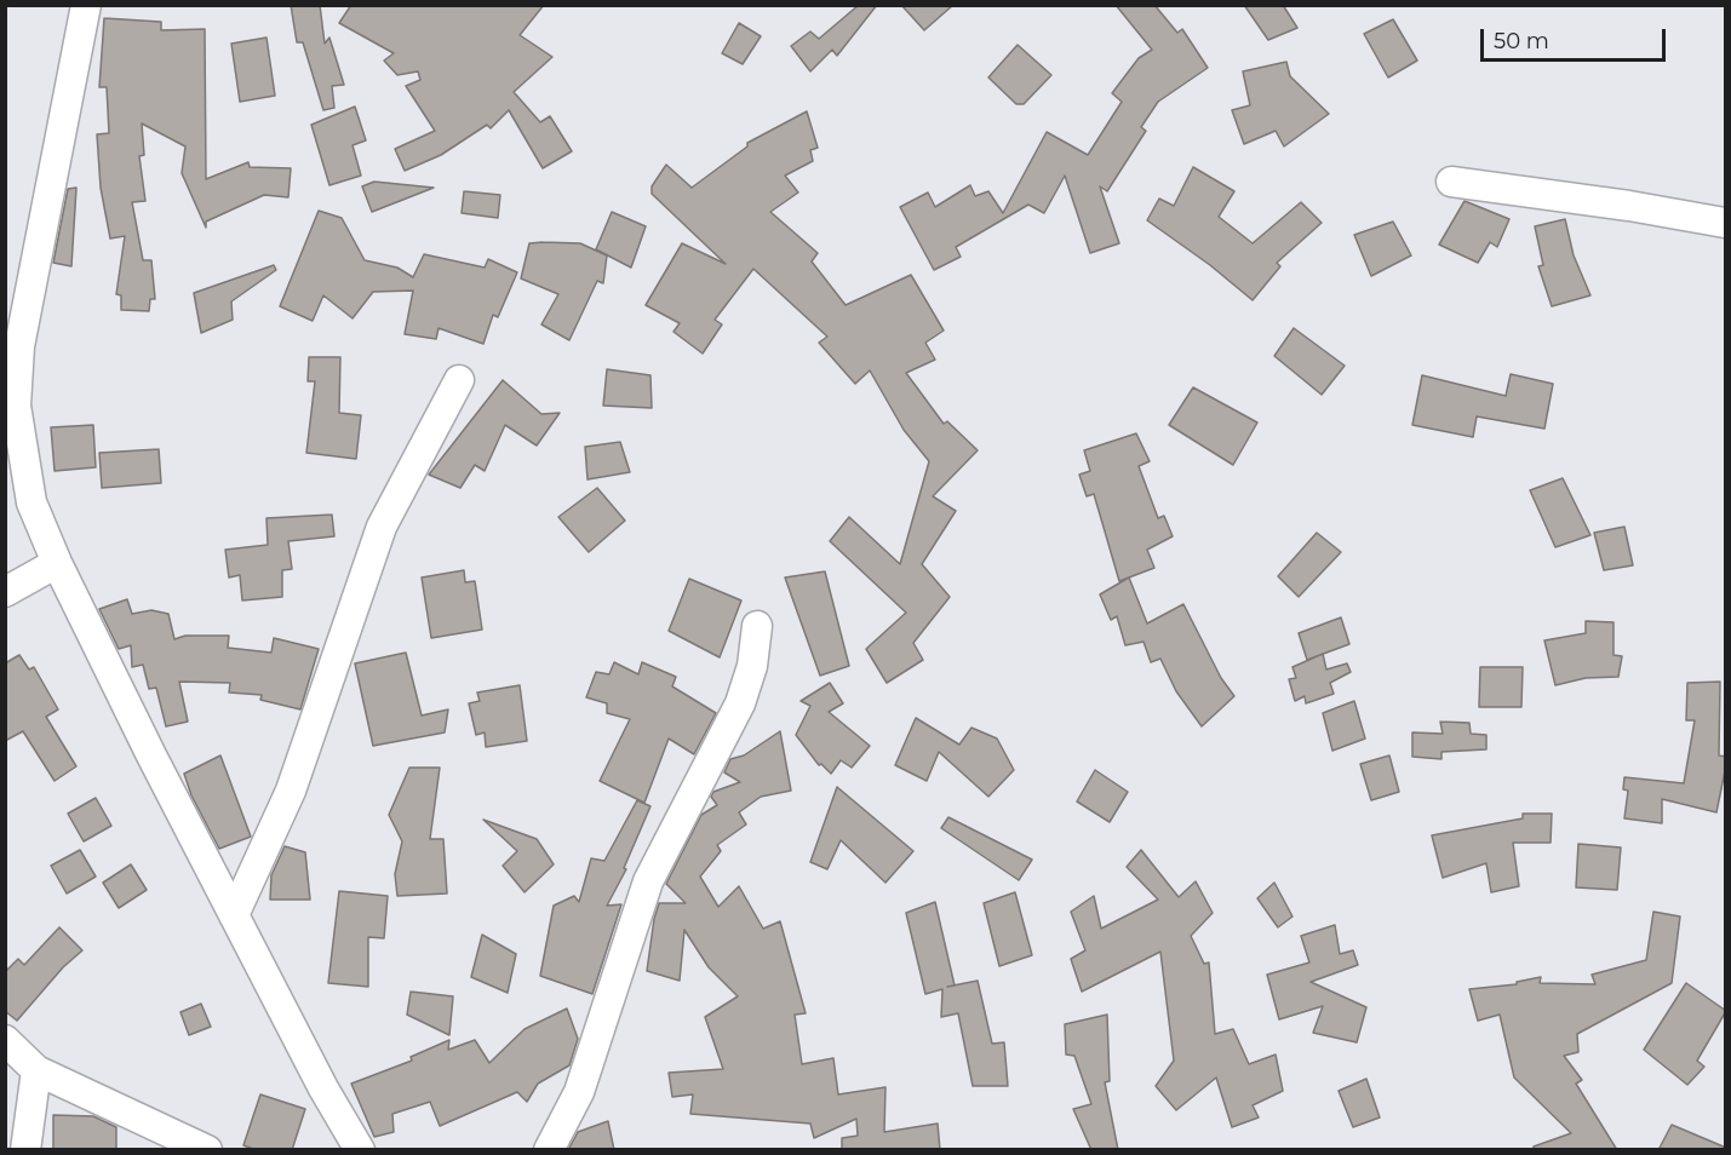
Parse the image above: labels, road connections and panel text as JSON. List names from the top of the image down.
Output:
{
  "scale_bar": "50 m"
}
